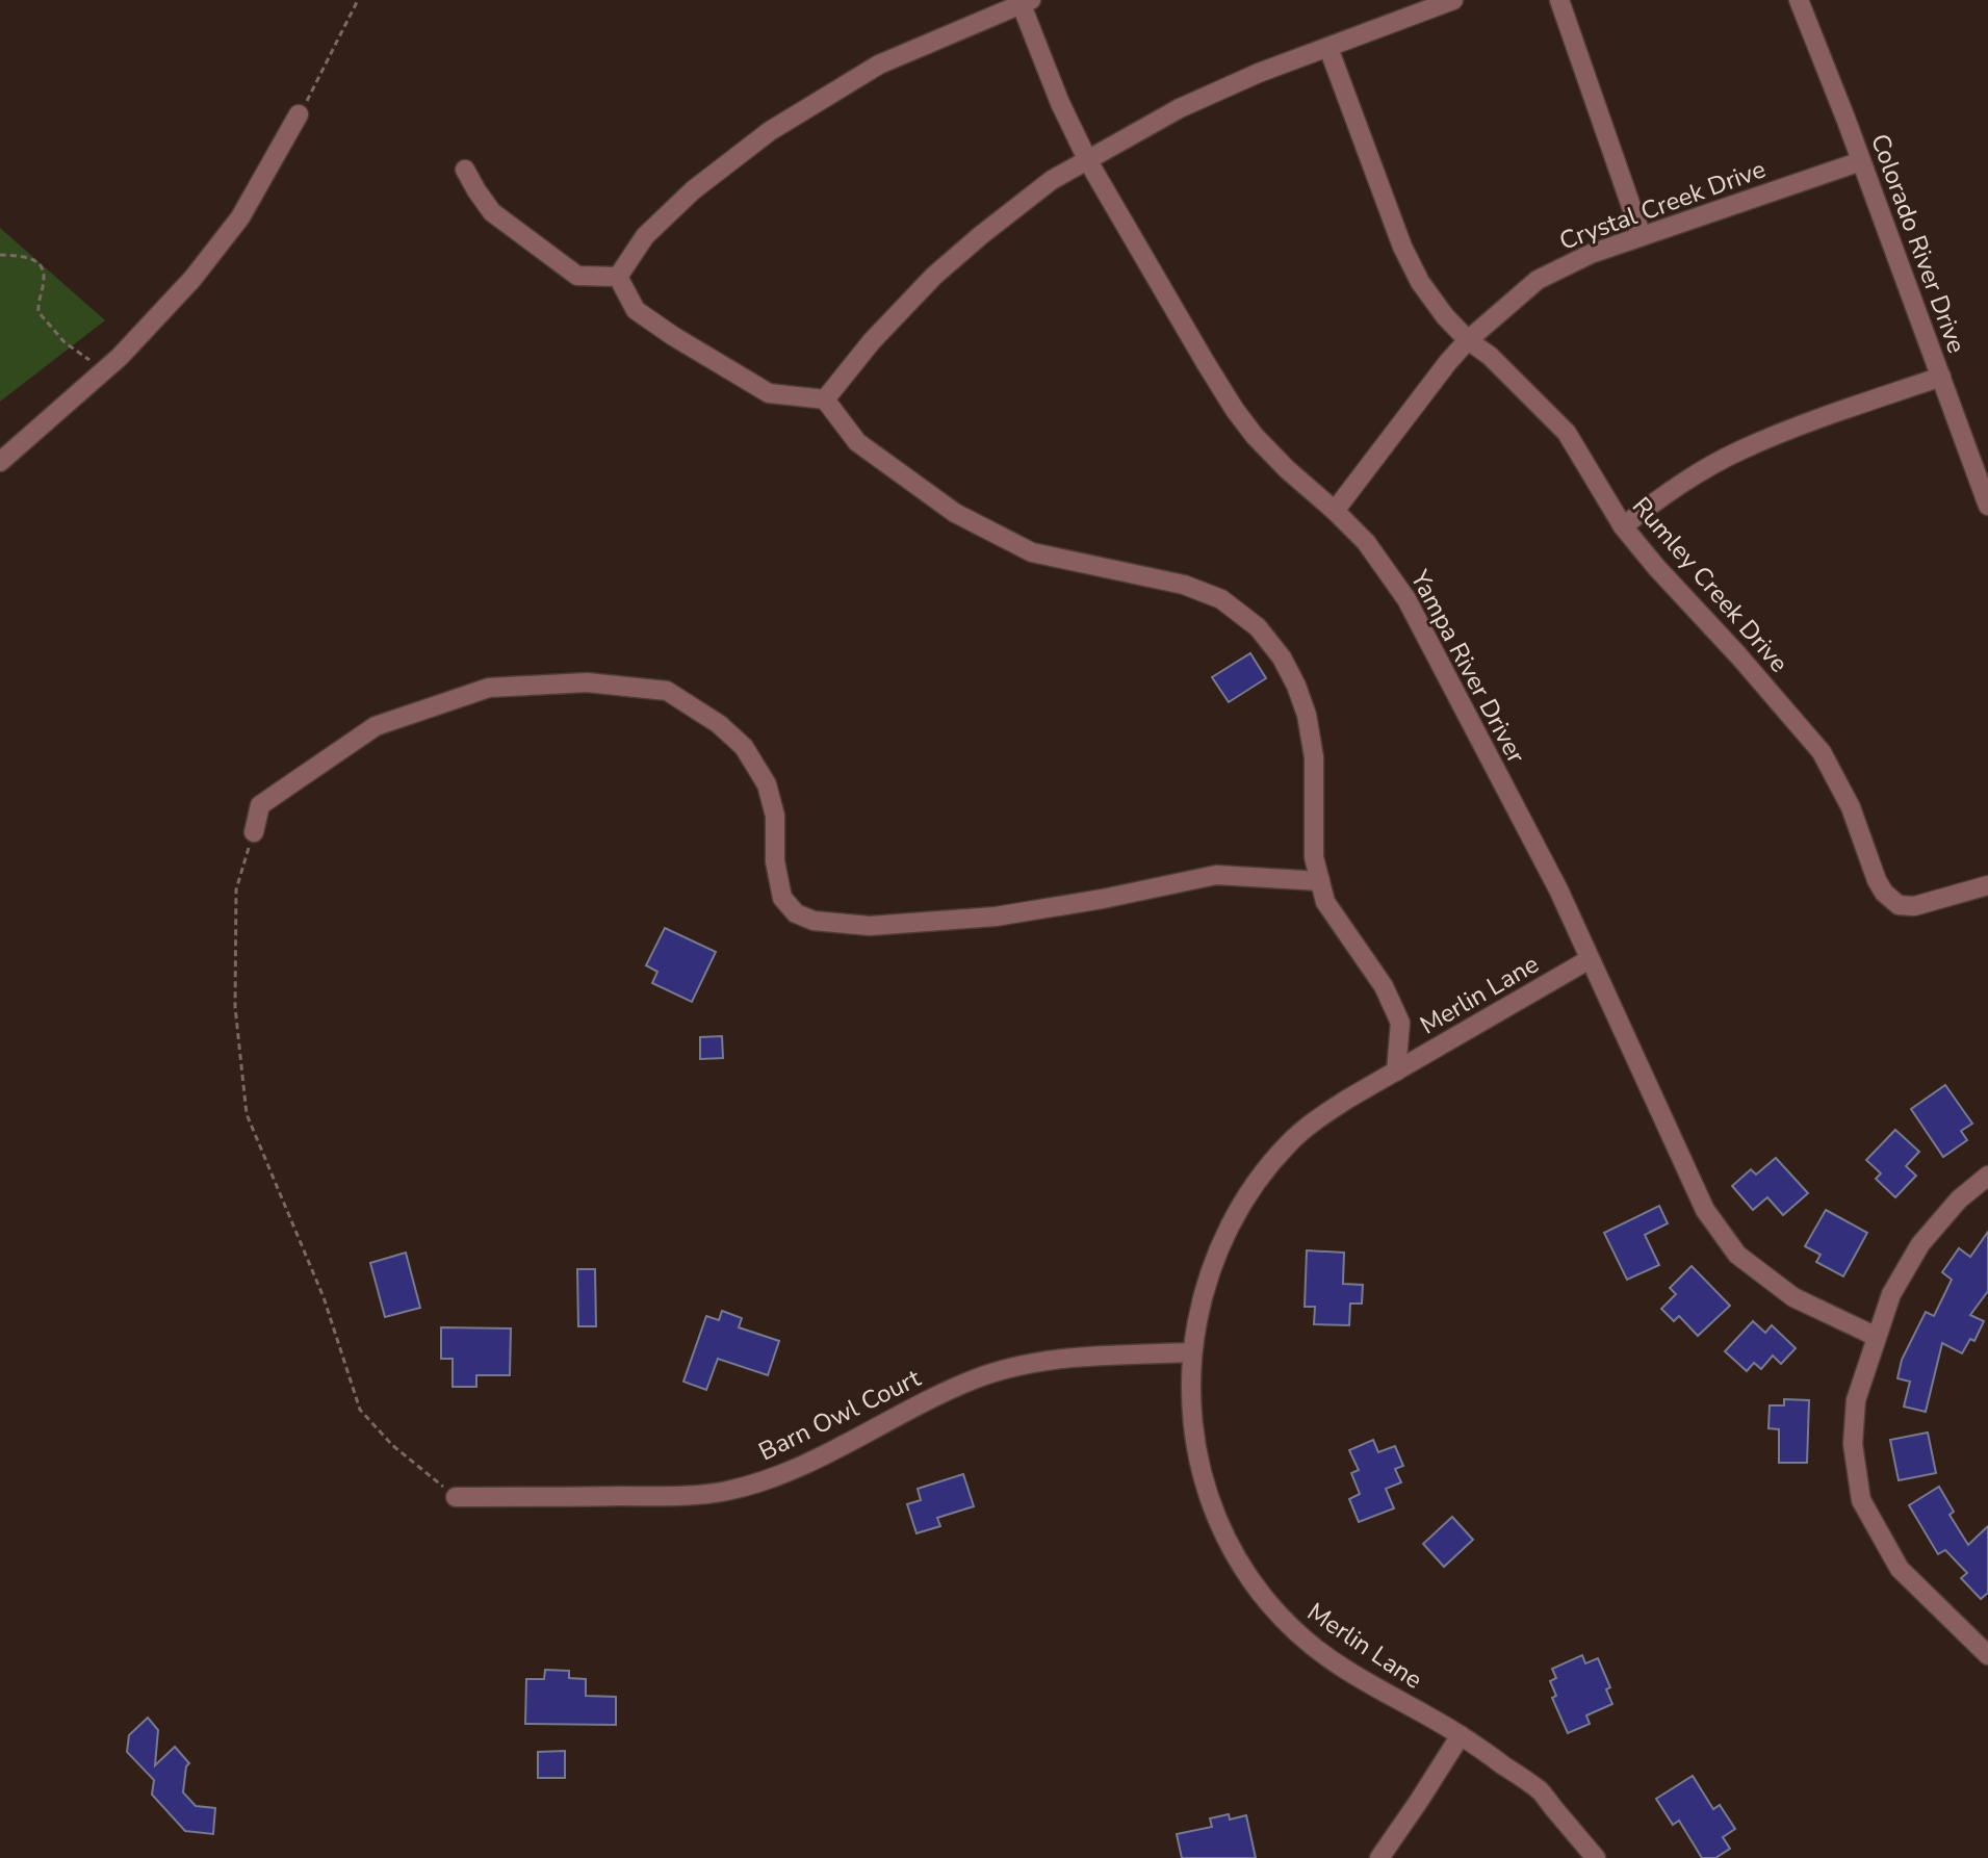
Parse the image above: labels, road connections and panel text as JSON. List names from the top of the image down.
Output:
{
  "streets": {
    "street": [
      "Crystal Creek Drive",
      "Colorado River Drive",
      "Rumley Creek Drive",
      "Yampa River Driver",
      "Merlin Lane",
      "Barn Owl Court"
    ]
  },
  "crossings": [
    ["Crystal Creek Drive", "Colorado River Drive"],
    ["Crystal Creek Drive", "Rumley Creek Drive"],
    ["Crystal Creek Drive", "Yampa River Driver"],
    ["Yampa River Driver", "Merlin Lane"],
    ["Merlin Lane", "Barn Owl Court"]
  ]
}
